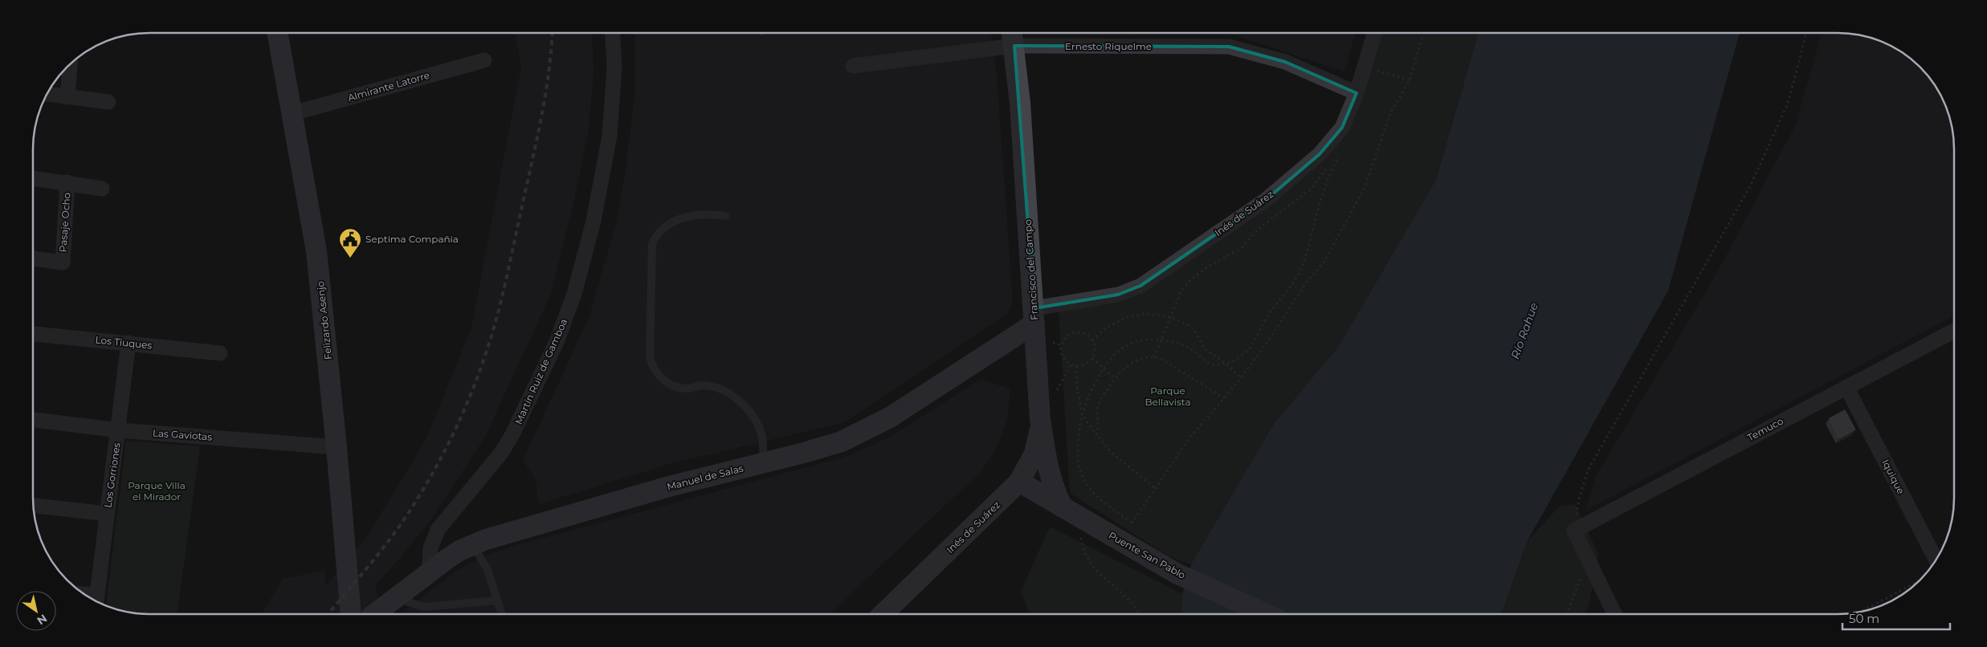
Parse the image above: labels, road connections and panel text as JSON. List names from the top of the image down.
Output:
{
  "streets": {
    "street": [
      "Ernesto Riquelme",
      "Almirante Latorre",
      "Inés de Suárez",
      "Pasaje Ocho",
      "Francisco del Campo",
      "Felizardo Asenjo",
      "Los Tiuques",
      "Martín Ruiz de Gamboa",
      "Temuco",
      "Las Gaviotas",
      "Los Gorriones",
      "Iquique",
      "Manuel de Salas",
      "Puente San Pablo"
    ]
  },
  "crossings": [
    ["Ernesto Riquelme", "Inés de Suárez"],
    ["Ernesto Riquelme", "Francisco del Campo"],
    ["Almirante Latorre", "Felizardo Asenjo"],
    ["Inés de Suárez", "Francisco del Campo"],
    ["Inés de Suárez", "Manuel de Salas"],
    ["Inés de Suárez", "Puente San Pablo"],
    ["Francisco del Campo", "Manuel de Salas"],
    ["Francisco del Campo", "Puente San Pablo"],
    ["Felizardo Asenjo", "Las Gaviotas"],
    ["Los Tiuques", "Los Gorriones"],
    ["Martín Ruiz de Gamboa", "Manuel de Salas"],
    ["Temuco", "Iquique"],
    ["Las Gaviotas", "Los Gorriones"]
  ],
  "water": ["Río Rahue"],
  "parks": ["Parque Bellavista", "Parque Villa el Mirador"],
  "places": {
    "public building": ["Septima Compañia"]
  },
  "scale_bar": "50 m",
  "north": "bottom right"
}
